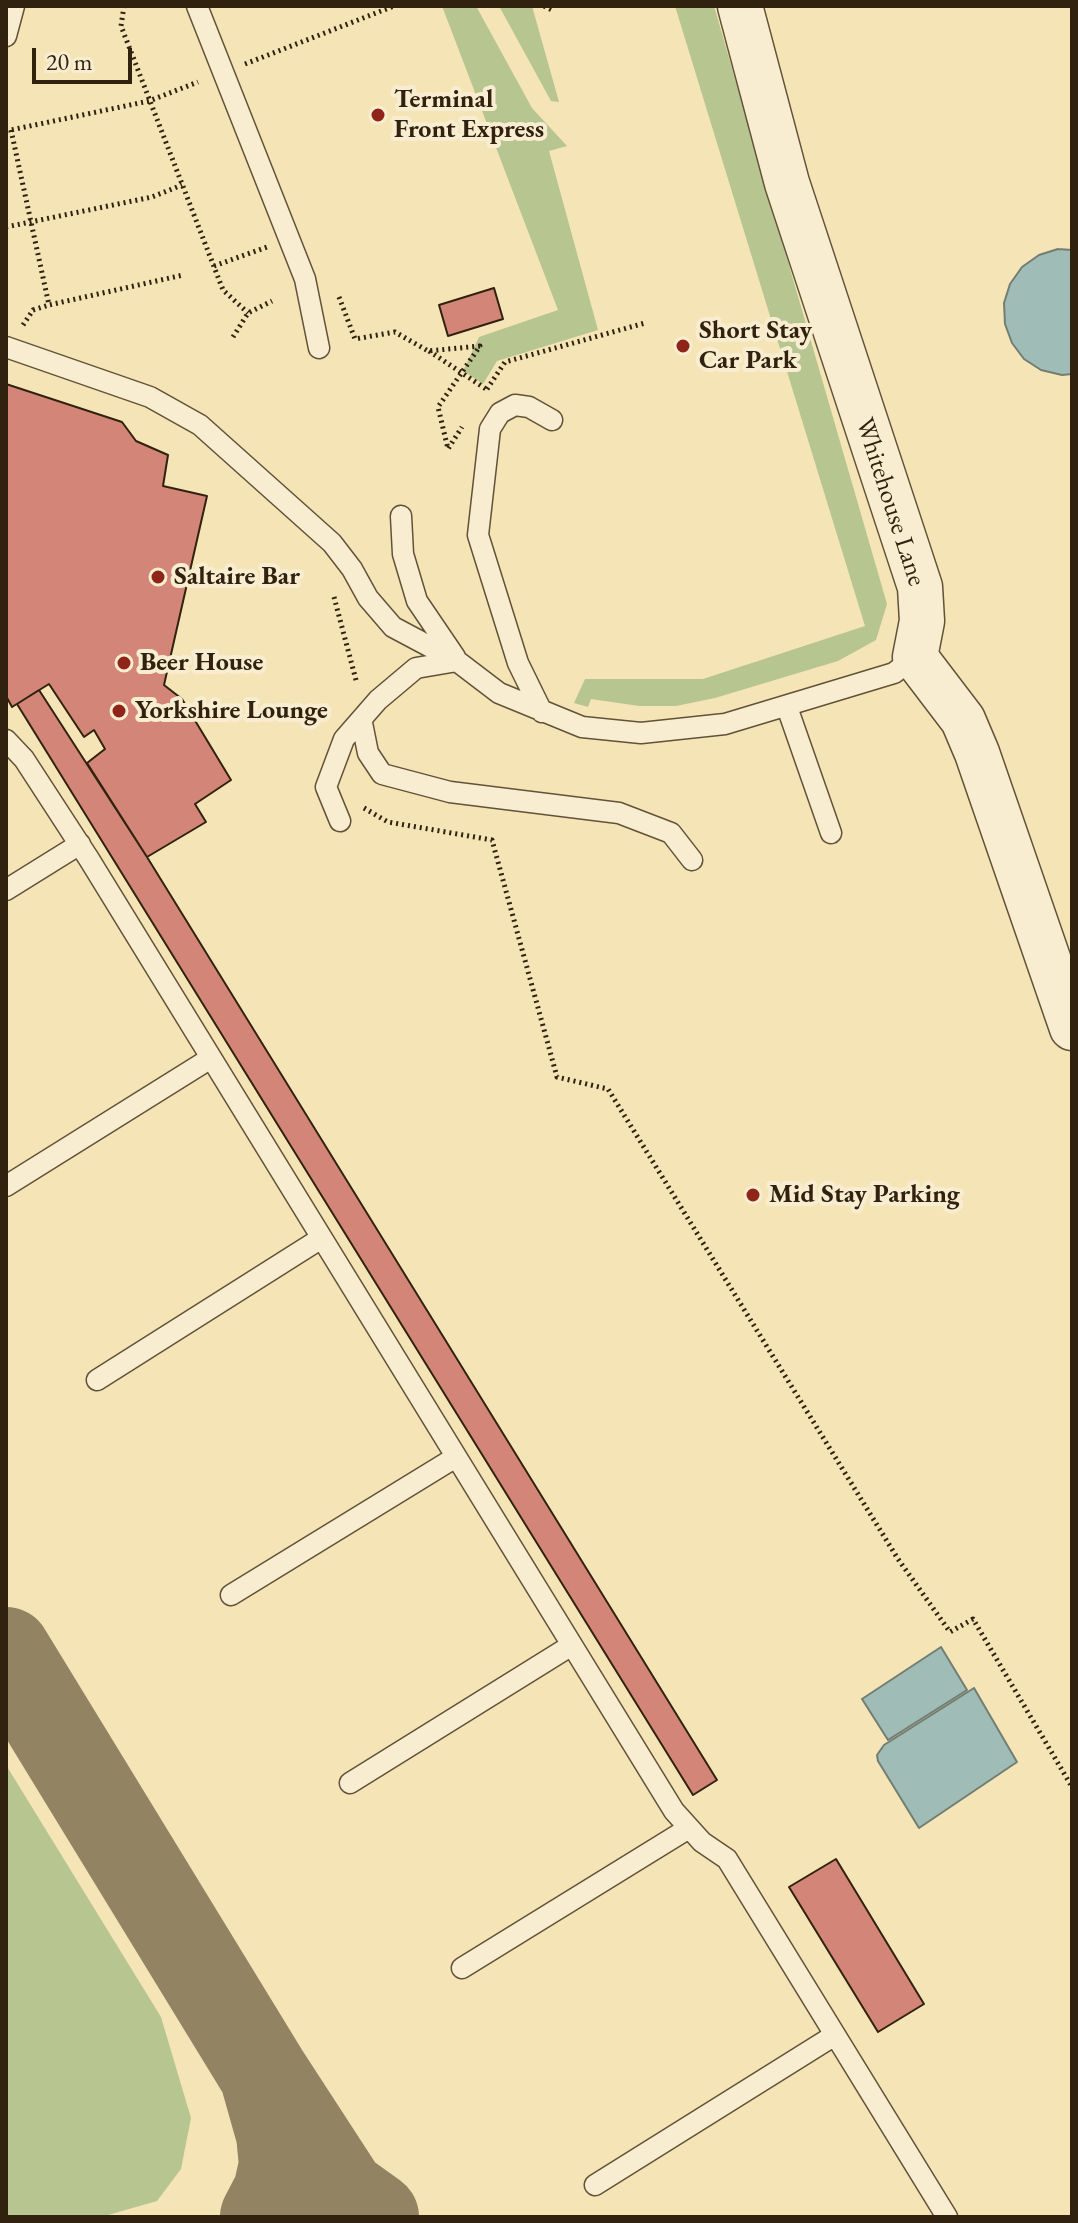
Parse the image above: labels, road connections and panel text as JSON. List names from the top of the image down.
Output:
{
  "streets": {
    "street": ["Whitehouse Lane"]
  },
  "places": [
    "Terminal Front Express",
    "Short Stay Car Park",
    "Saltaire Bar",
    "Beer House",
    "Yorkshire Lounge",
    "Mid Stay Parking"
  ],
  "scale_bar": "20 m"
}
